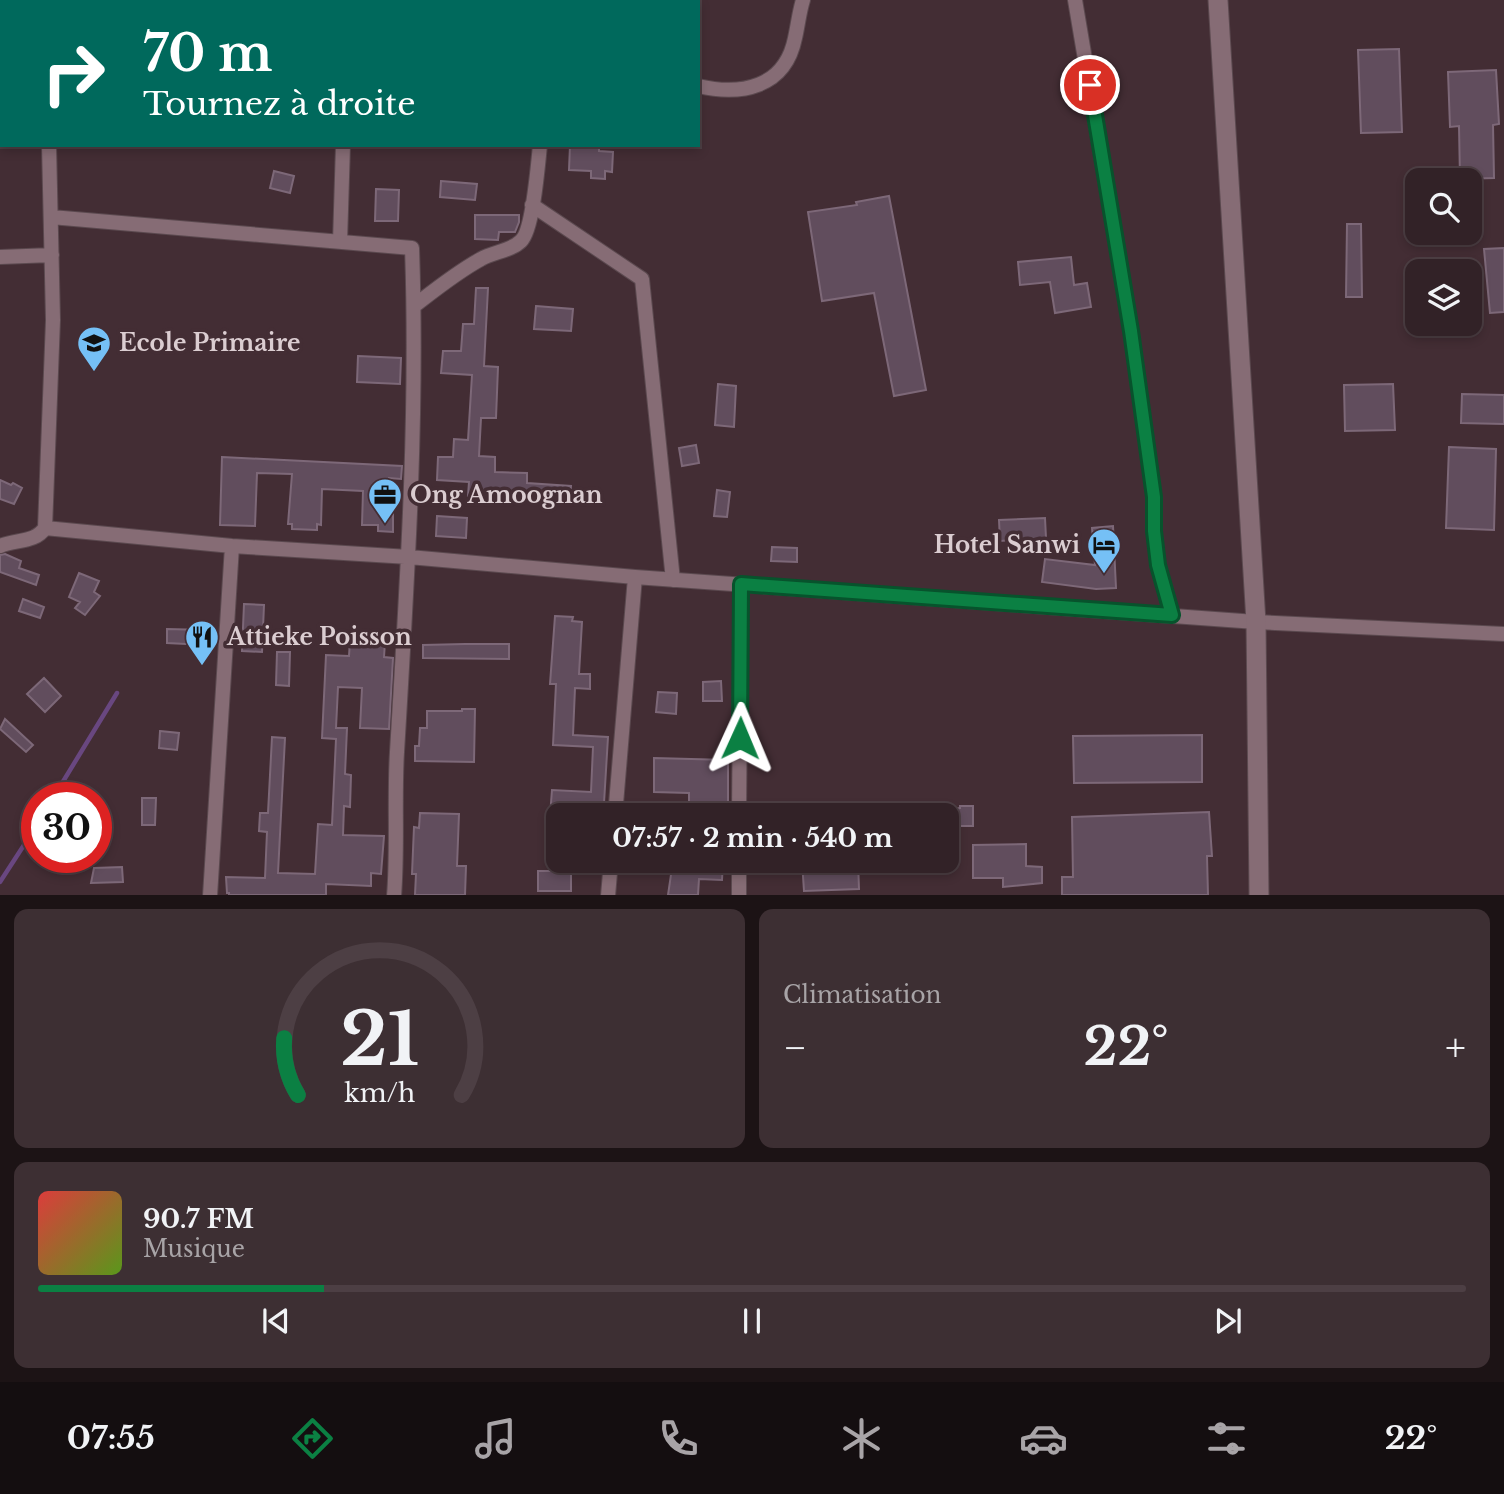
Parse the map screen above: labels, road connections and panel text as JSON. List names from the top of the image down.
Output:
{
  "places": {
    "school or university": ["Ecole Primaire"],
    "office": ["Ong Amoognan"],
    "hotel": ["Hotel Sanwi"],
    "restaurant": ["Attieke Poisson"]
  },
  "page": {
    "turn": ["70 m", "Tournez à droite"],
    "limit": "30",
    "trip": "07:57 · 2 min · 540 m",
    "tile": "Climatisation",
    "heat": ["−", "22°", "+"],
    "song": ["90.7 FM", "Musique"],
    "tabs": ["07:55", "22°"],
    "gauge": ["21", "km/h"]
  }
}
